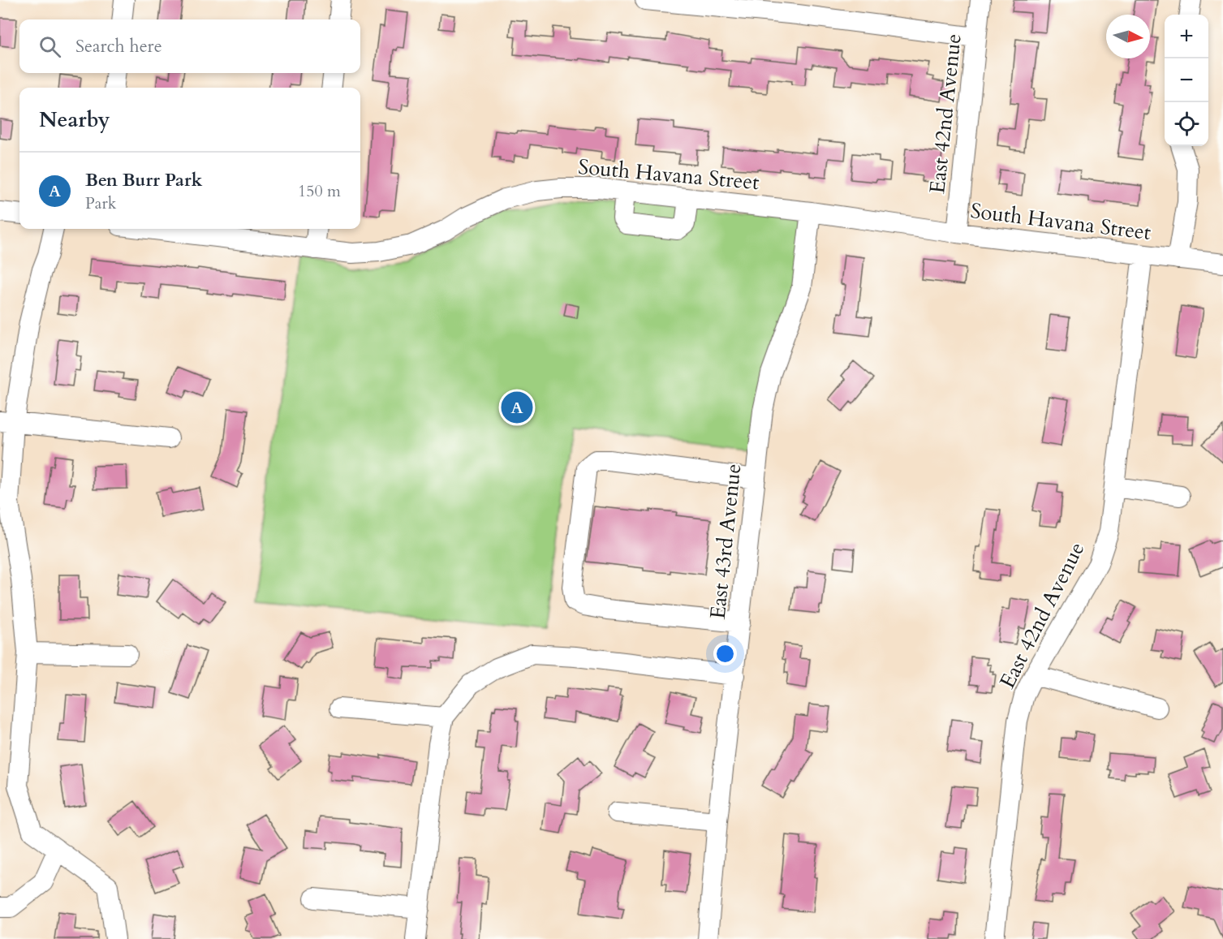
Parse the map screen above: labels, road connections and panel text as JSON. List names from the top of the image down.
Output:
{
  "streets": {
    "street": ["East 42nd Avenue", "South Havana Street", "East 43rd Avenue"]
  },
  "crossings": [
    ["East 42nd Avenue", "South Havana Street"],
    ["South Havana Street", "East 43rd Avenue"]
  ],
  "north": "right",
  "page": {
    "map_buttons": ["+", "−"],
    "search": "Search here",
    "heading": "Nearby",
    "list": [
      {
        "mark": "A",
        "name": "Ben Burr Park",
        "note": "Park",
        "value": "150 m"
      }
    ],
    "pins": "A"
  }
}
